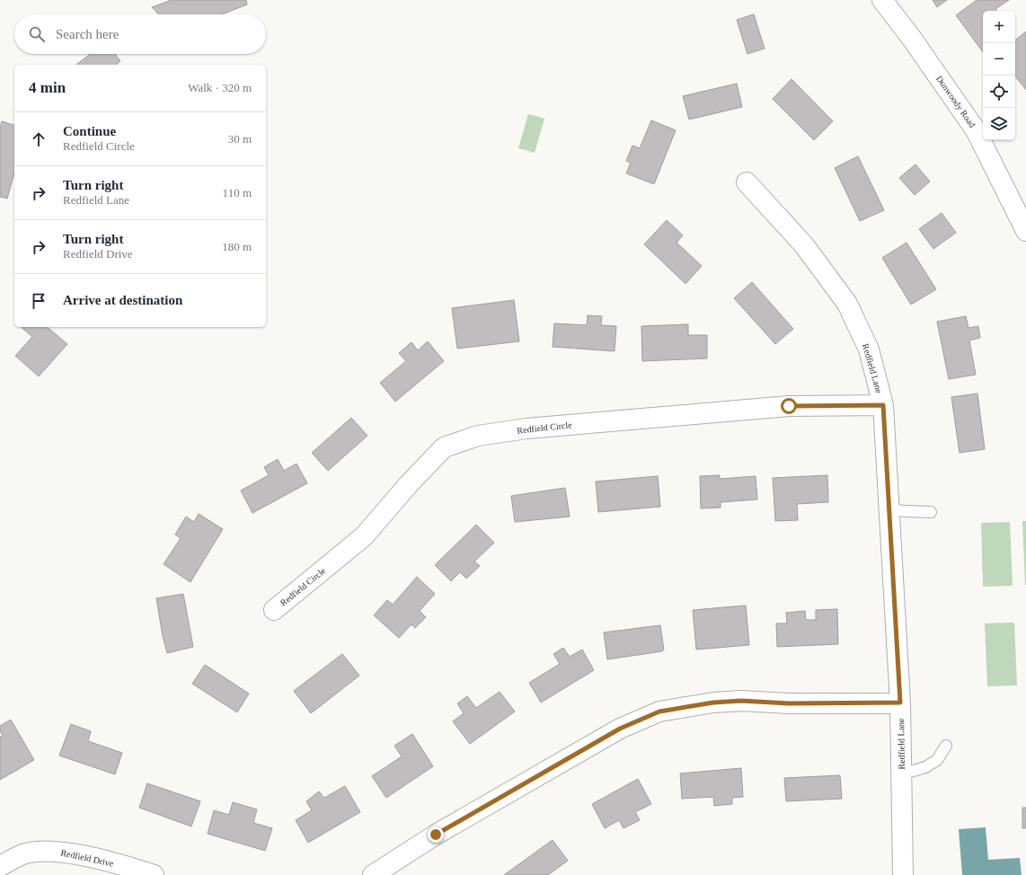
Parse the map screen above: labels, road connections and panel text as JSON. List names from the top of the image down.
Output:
{
  "streets": {
    "street": [
      "Dunwoody Road",
      "Redfield Lane",
      "Redfield Circle",
      "Redfield Drive"
    ]
  },
  "crossings": [
    ["Redfield Lane", "Redfield Circle"]
  ],
  "page": {
    "map_buttons": ["+", "−"],
    "search": "Search here",
    "heading": ["4 min", "Walk · 320 m"],
    "list": [
      ["Continue", "Redfield Circle", "30 m"],
      ["Turn right", "Redfield Lane", "110 m"],
      ["Turn right", "Redfield Drive", "180 m"],
      "Arrive at destination"
    ]
  }
}
